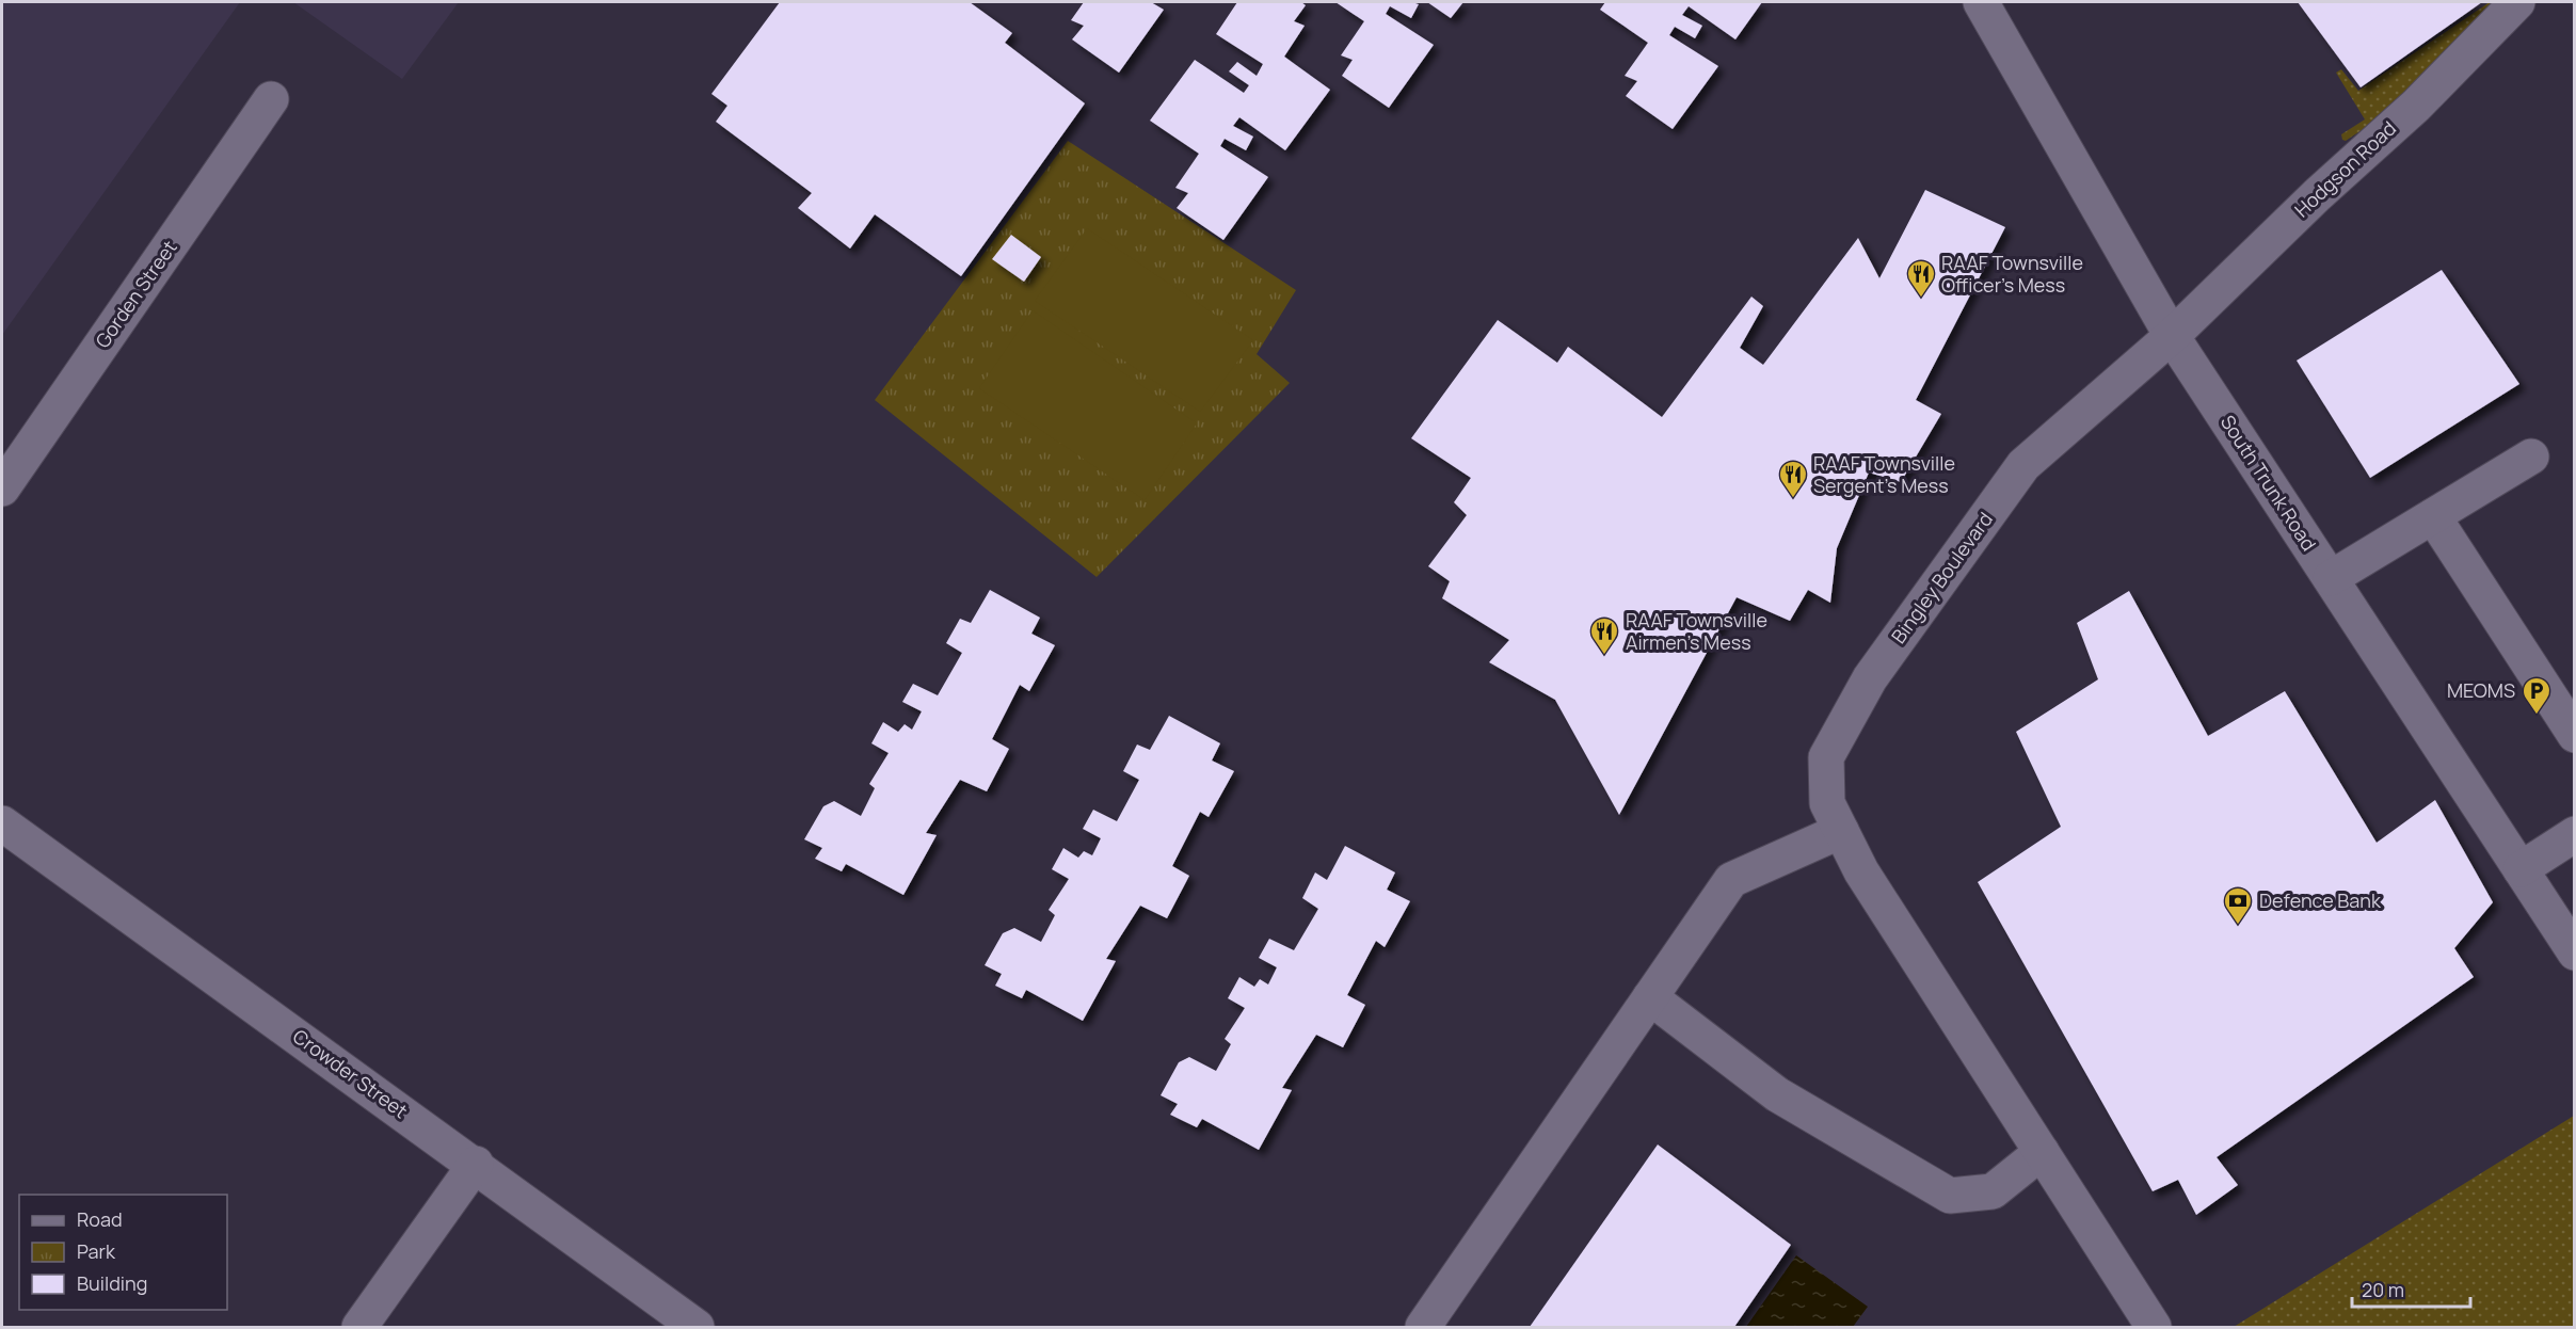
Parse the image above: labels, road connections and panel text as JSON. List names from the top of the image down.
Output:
{
  "streets": {
    "street": [
      "Hodgson Road",
      "Gorden Street",
      "South Trunk Road",
      "Bingley Boulevard",
      "Crowder Street"
    ]
  },
  "crossings": [
    ["Hodgson Road", "South Trunk Road"],
    ["Hodgson Road", "Bingley Boulevard"],
    ["South Trunk Road", "Bingley Boulevard"]
  ],
  "places": {
    "restaurant": ["RAAF Townsville Officer's Mess", "RAAF Townsville Sergent's Mess", "RAAF Townsville Airmen's Mess"],
    "parking": ["MEOMS"],
    "bank": ["Defence Bank"]
  },
  "legend": ["Road", "Park", "Building"],
  "scale_bar": "20 m"
}
